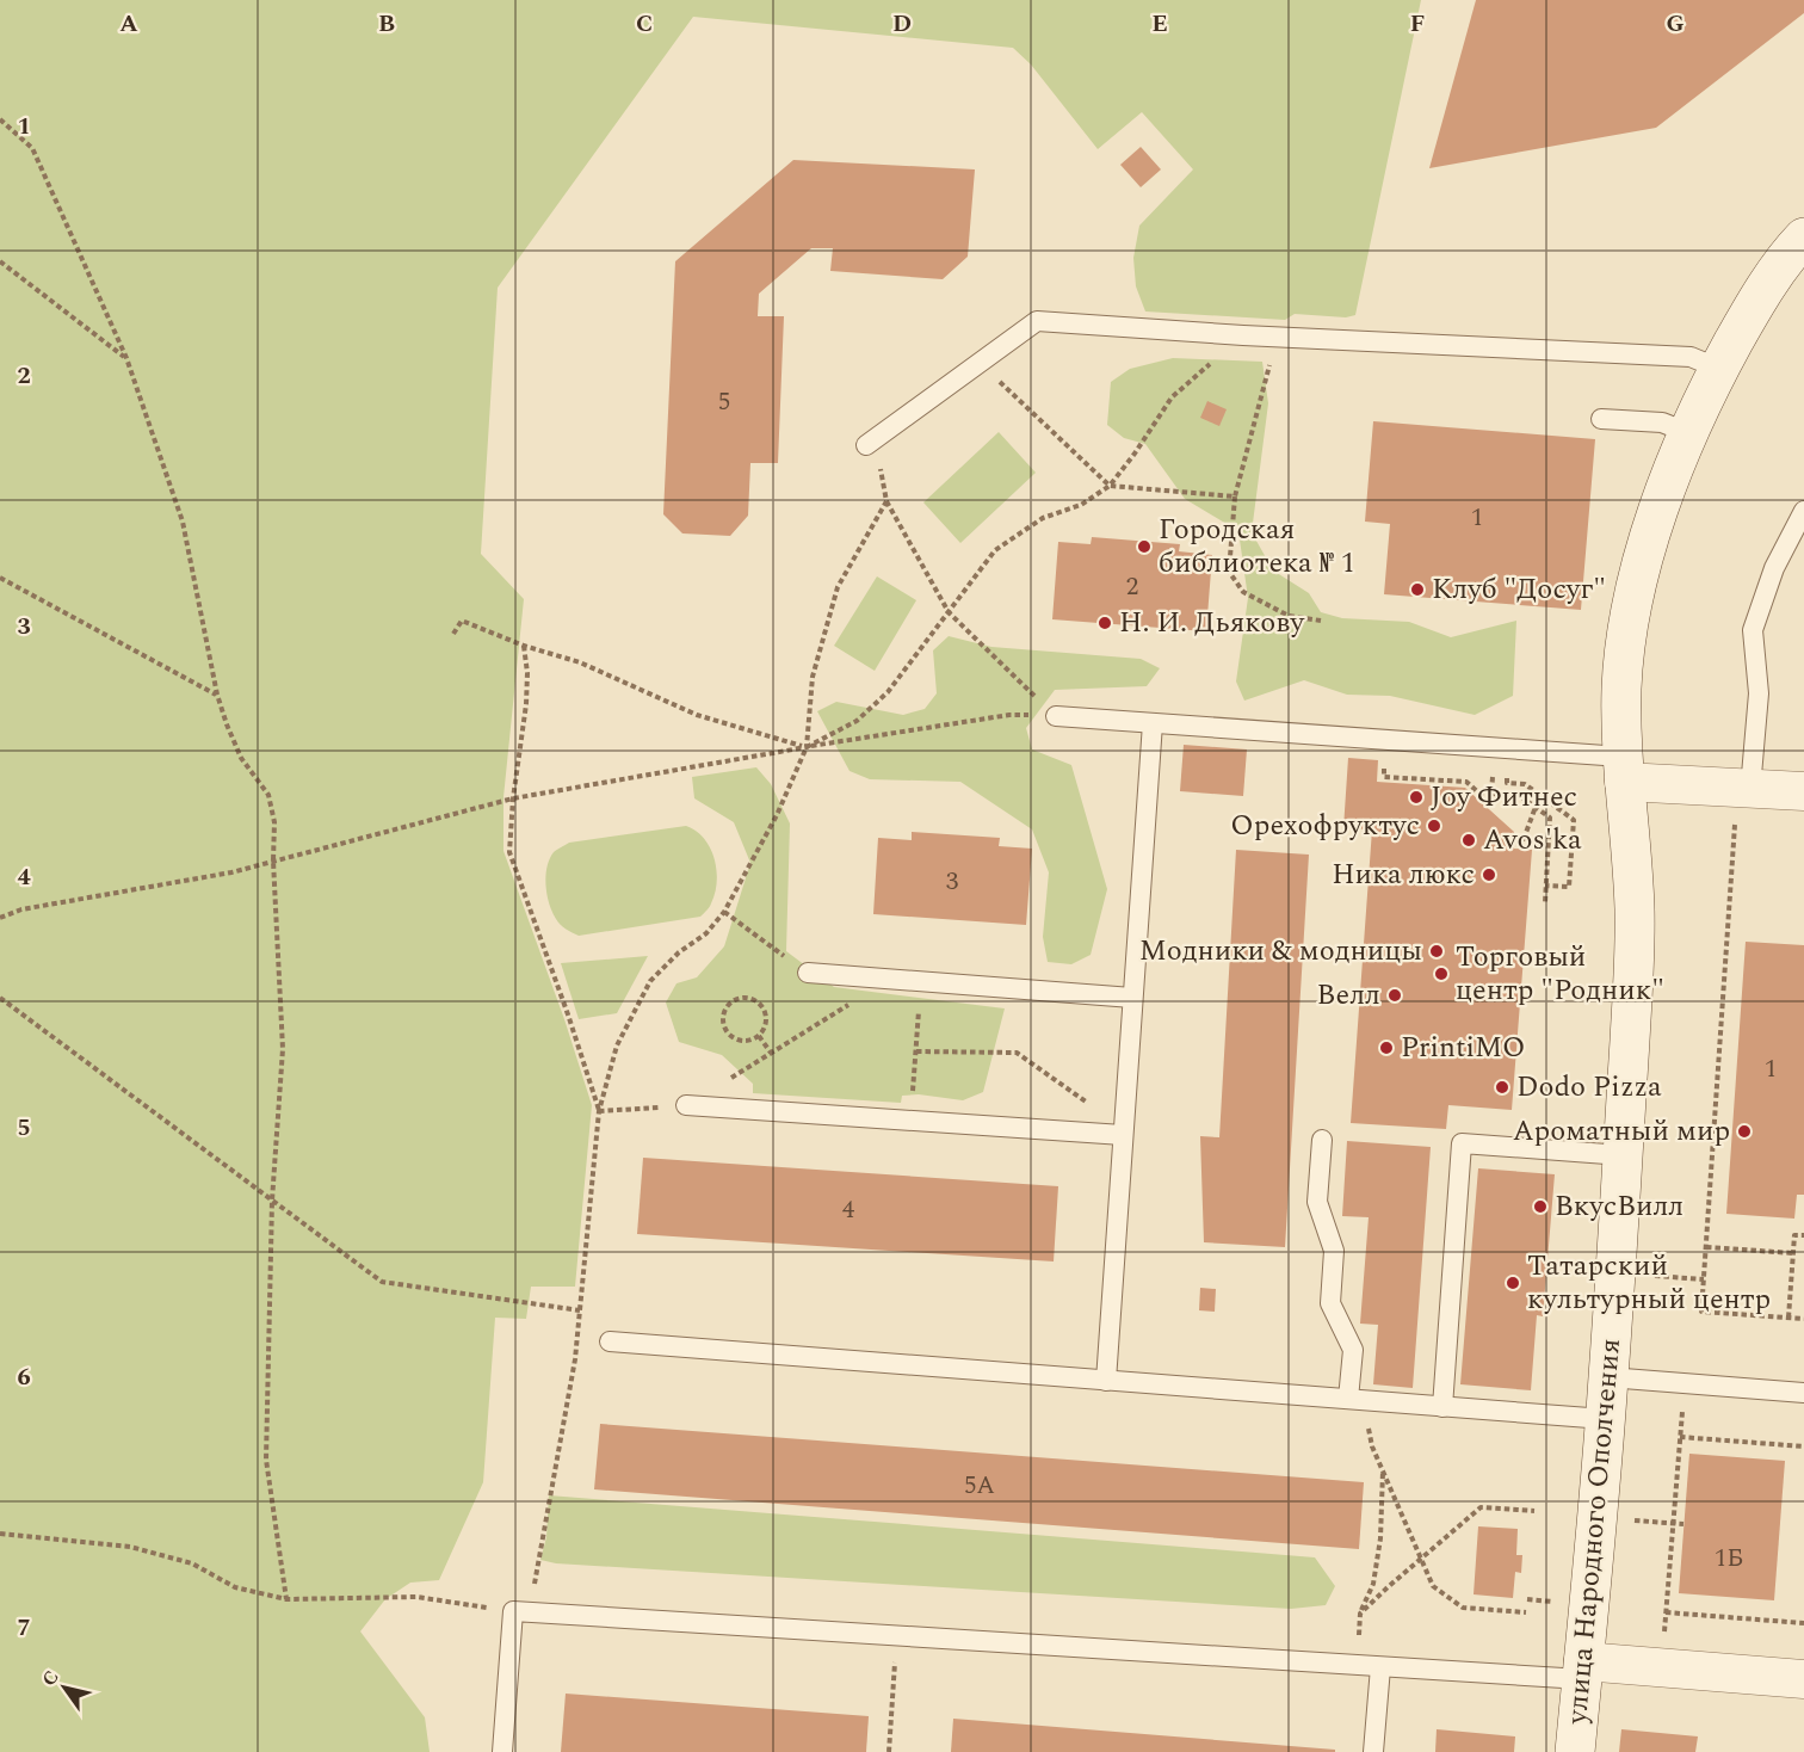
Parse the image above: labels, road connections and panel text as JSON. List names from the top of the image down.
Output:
{
  "streets": {
    "main road": ["улица Народного Ополчения"]
  },
  "places": [
    "Городская библиотека № 1",
    "Клуб \"Досуг\"",
    "Н. И. Дьякову",
    "Joy Фитнес",
    "Орехофруктус",
    "Avos'ka",
    "Ника люкс",
    "Модники & модницы",
    "Торговый центр \"Родник\"",
    "Велл",
    "PrintiMO",
    "Dodo Pizza",
    "Ароматный мир",
    "ВкусВилл",
    "Татарский культурный центр"
  ],
  "house_numbers": [
    "5",
    "1",
    "2",
    "3",
    "1",
    "4",
    "5А",
    "1Б"
  ],
  "north": "top left",
  "grid": {
    "columns": [
      "A",
      "B",
      "C",
      "D",
      "E",
      "F",
      "G"
    ],
    "rows": [
      "1",
      "2",
      "3",
      "4",
      "5",
      "6",
      "7"
    ]
  }
}
